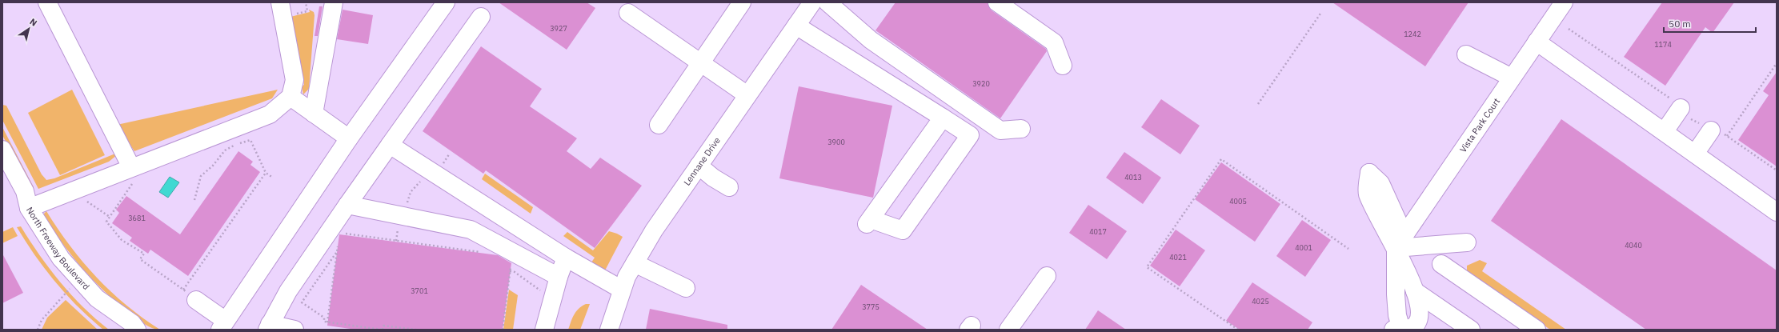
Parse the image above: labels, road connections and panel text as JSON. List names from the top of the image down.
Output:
{
  "streets": {
    "street": ["Vista Park Court", "Lennane Drive", "North Freeway Boulevard"]
  },
  "house_numbers": [
    "3927",
    "1242",
    "1174",
    "3920",
    "3900",
    "4013",
    "4005",
    "3681",
    "4017",
    "4040",
    "4001",
    "4021",
    "3701",
    "4025",
    "3775"
  ],
  "scale_bar": "50 m",
  "north": "top right"
}
